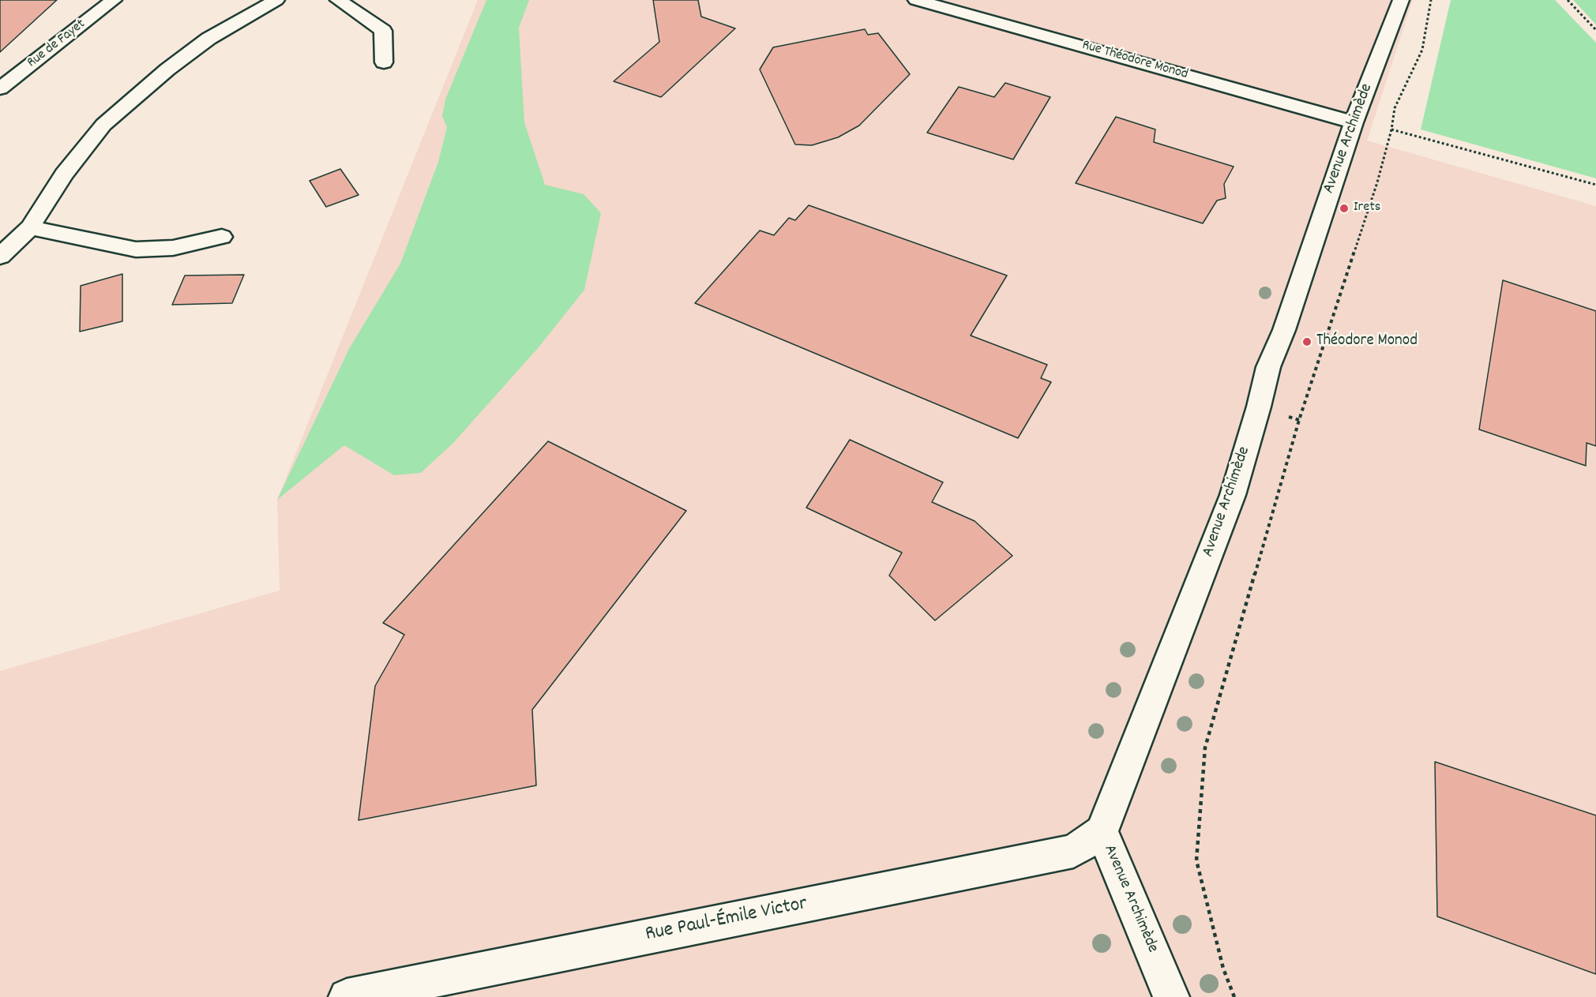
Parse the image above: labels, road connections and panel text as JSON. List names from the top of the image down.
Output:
{
  "streets": {
    "street": [
      "Rue de Fayet",
      "Rue Théodore Monod",
      "Avenue Archimède",
      "Rue Paul-Émile Victor"
    ]
  },
  "crossings": [
    ["Rue Théodore Monod", "Avenue Archimède"],
    ["Avenue Archimède", "Rue Paul-Émile Victor"]
  ],
  "places": ["Irets", "Théodore Monod"]
}
